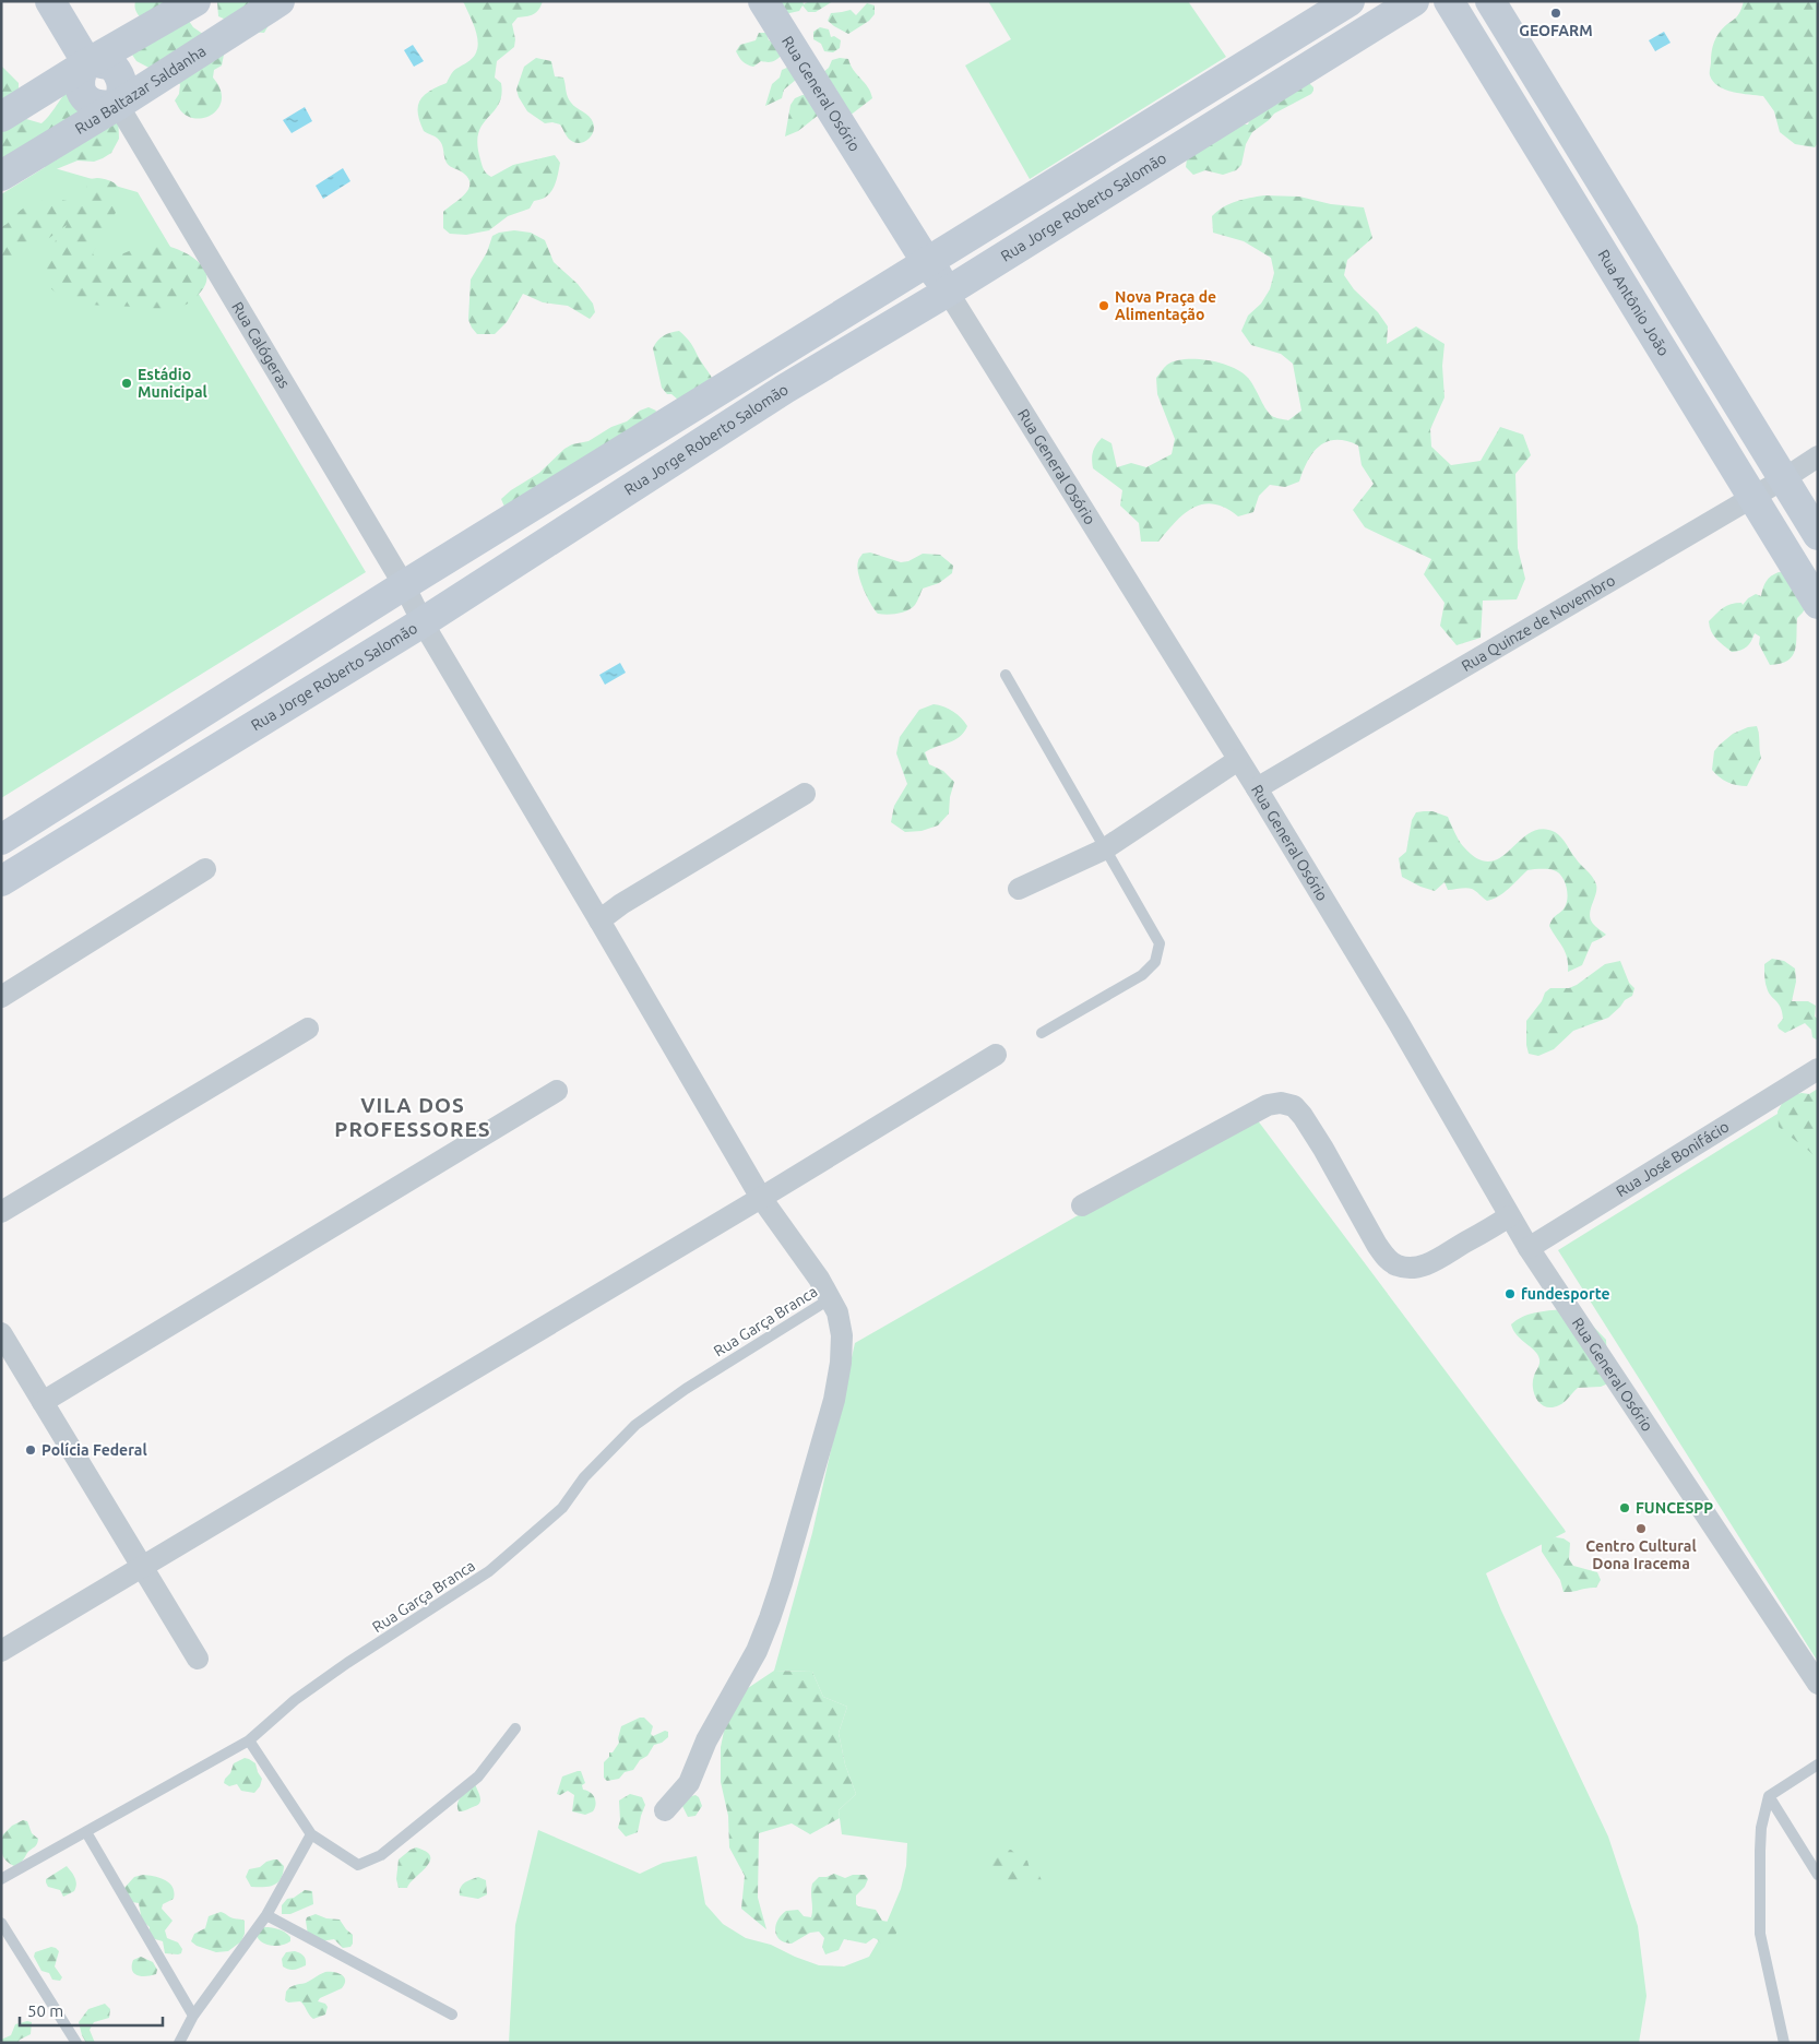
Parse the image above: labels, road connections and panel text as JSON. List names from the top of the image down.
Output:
{
  "streets": {
    "main road": [
      "Rua Baltazar Saldanha",
      "Rua General Osório",
      "Rua Jorge Roberto Salomão",
      "Rua Antônio João"
    ],
    "street": ["Rua Calógeras", "Rua Quinze de Novembro", "Rua José Bonifácio"],
    "lane": ["Rua Garça Branca"]
  },
  "crossings": [
    ["Rua Baltazar Saldanha", "Rua Calógeras"],
    ["Rua General Osório", "Rua Jorge Roberto Salomão"],
    ["Rua General Osório", "Rua Quinze de Novembro"],
    ["Rua General Osório", "Rua José Bonifácio"],
    ["Rua Jorge Roberto Salomão", "Rua Calógeras"],
    ["Rua Antônio João", "Rua Quinze de Novembro"],
    ["Rua Calógeras", "Rua Garça Branca"]
  ],
  "districts": ["VILA DOS PROFESSORES"],
  "places": [
    "GEOFARM",
    "Nova Praça de Alimentação",
    "Estádio Municipal",
    "fundesporte",
    "Polícia Federal",
    "FUNCESPP",
    "Centro Cultural Dona Iracema"
  ],
  "scale_bar": "50 m"
}
